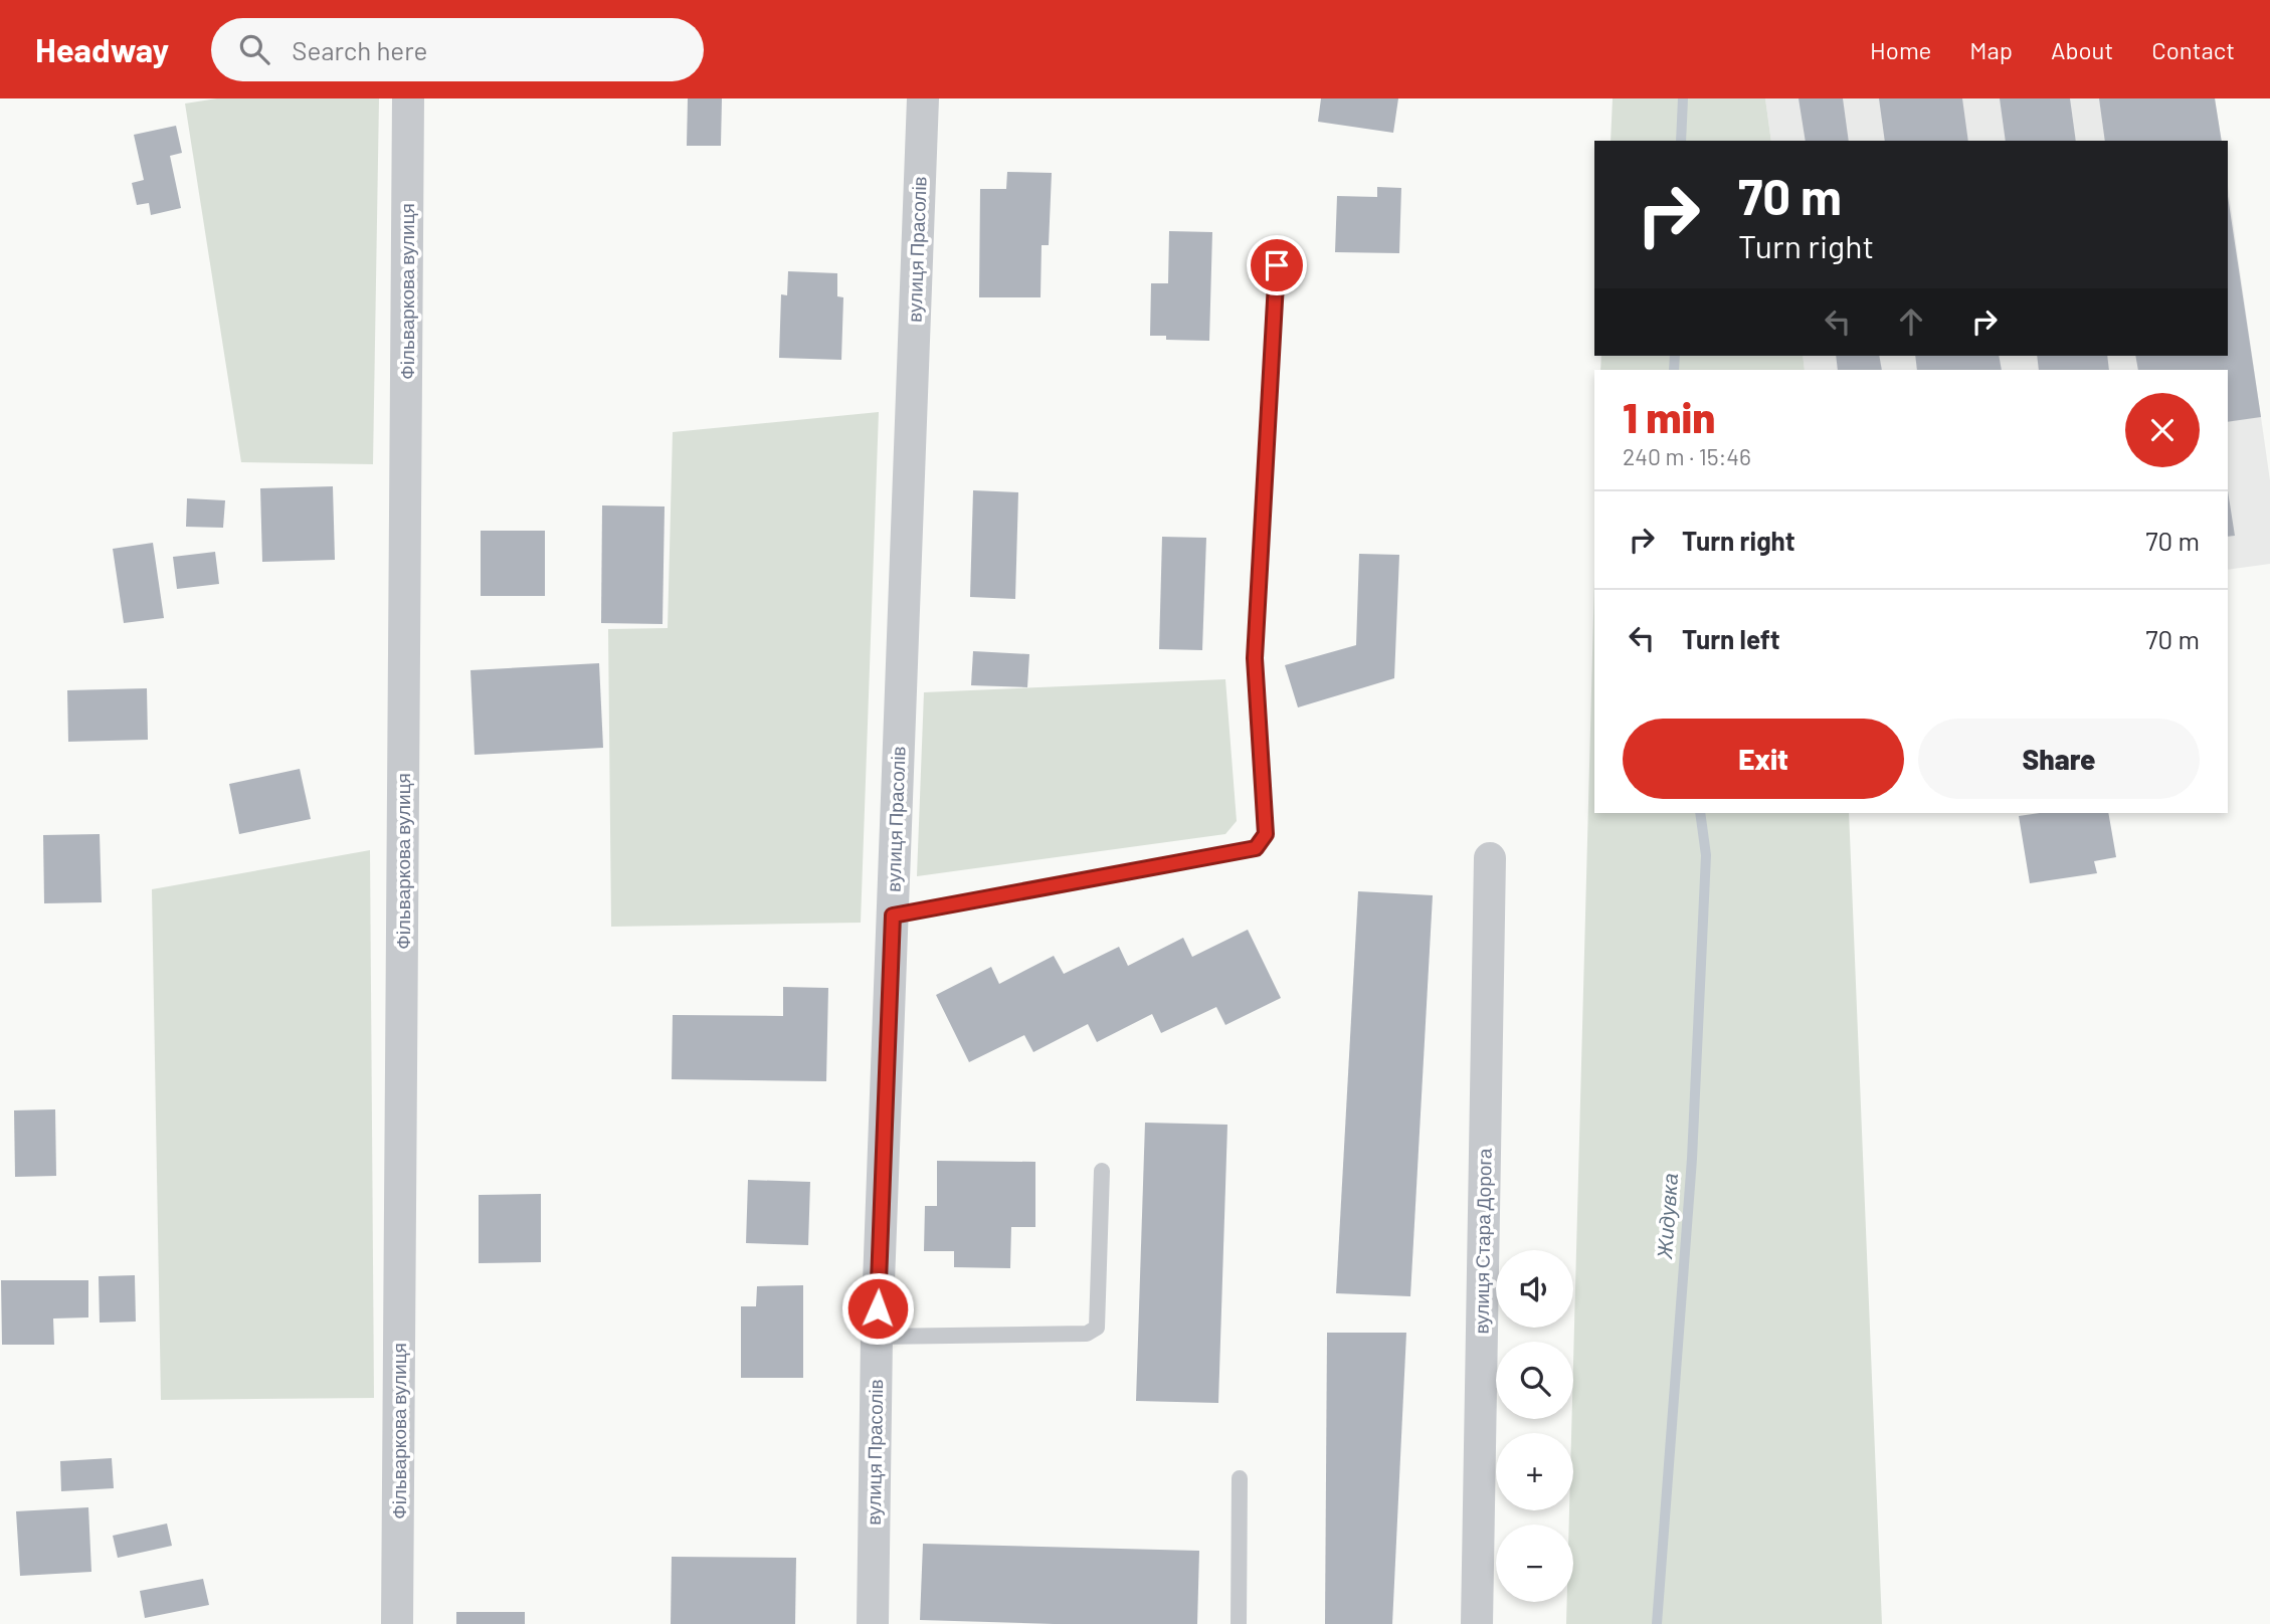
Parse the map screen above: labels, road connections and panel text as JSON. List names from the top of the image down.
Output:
{
  "streets": {
    "street": ["вулиця Прасолів", "Фільваркова вулиця", "вулиця Стара Дорога"]
  },
  "water": ["Жидувка"],
  "page": {
    "header": "Headway",
    "search": "Search here",
    "nav": [
      "Home",
      "Map",
      "About",
      "Contact"
    ],
    "turn": ["70 m", "Turn right"],
    "heading": ["1 min", "240 m · 15:46"],
    "list": [
      {
        "name": "Turn right",
        "value": "70 m"
      },
      {
        "name": "Turn left",
        "value": "70 m"
      }
    ],
    "buttons": ["Exit", "Share"],
    "map_buttons": ["+", "−"]
  }
}
